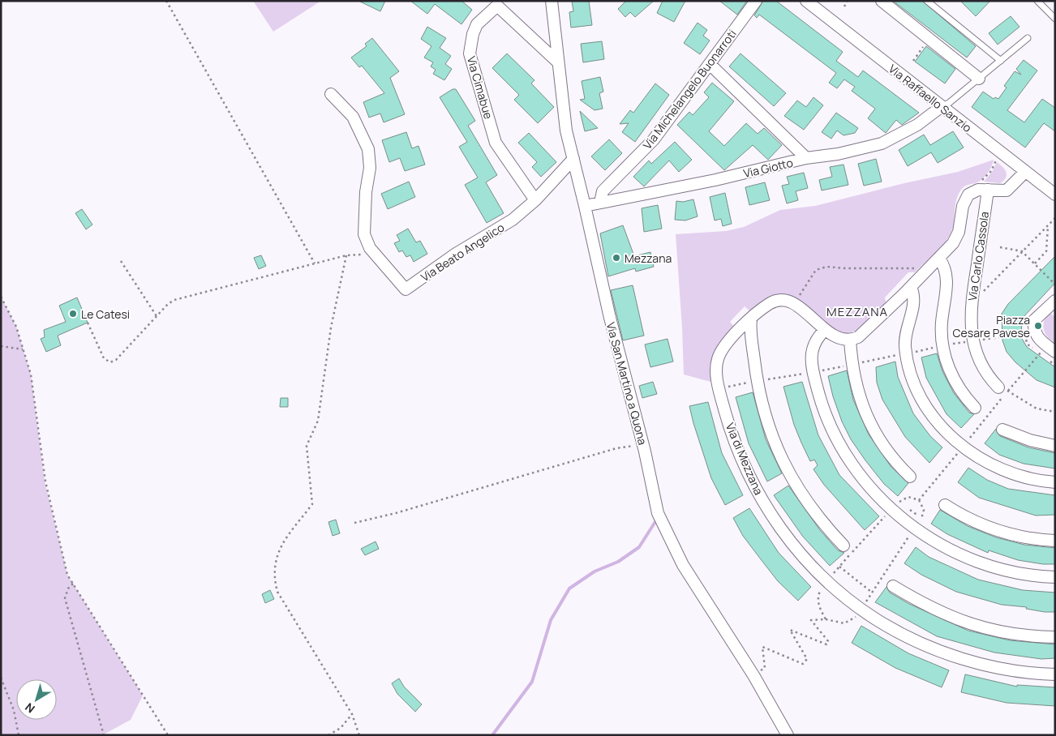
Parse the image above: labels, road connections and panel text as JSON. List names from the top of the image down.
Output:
{
  "streets": {
    "street": [
      "Via Cimabue",
      "Via Michelangelo Buonarroti",
      "Via Raffaello Sanzio",
      "Via Giotto",
      "Via Beato Angelico",
      "Via Carlo Cassola",
      "Via San Martino a Quona",
      "Via di Mezzana"
    ]
  },
  "crossings": [
    ["Via Cimabue", "Via Beato Angelico"],
    ["Via Cimabue", "Via San Martino a Quona"],
    ["Via Michelangelo Buonarroti", "Via Giotto"],
    ["Via Michelangelo Buonarroti", "Via San Martino a Quona"],
    ["Via Raffaello Sanzio", "Via Giotto"],
    ["Via Raffaello Sanzio", "Via Carlo Cassola"],
    ["Via Giotto", "Via San Martino a Quona"],
    ["Via Beato Angelico", "Via San Martino a Quona"]
  ],
  "districts": ["MEZZANA"],
  "places": ["Mezzana", "Le Catesi", "Piazza Cesare Pavese"],
  "north": "bottom left"
}
